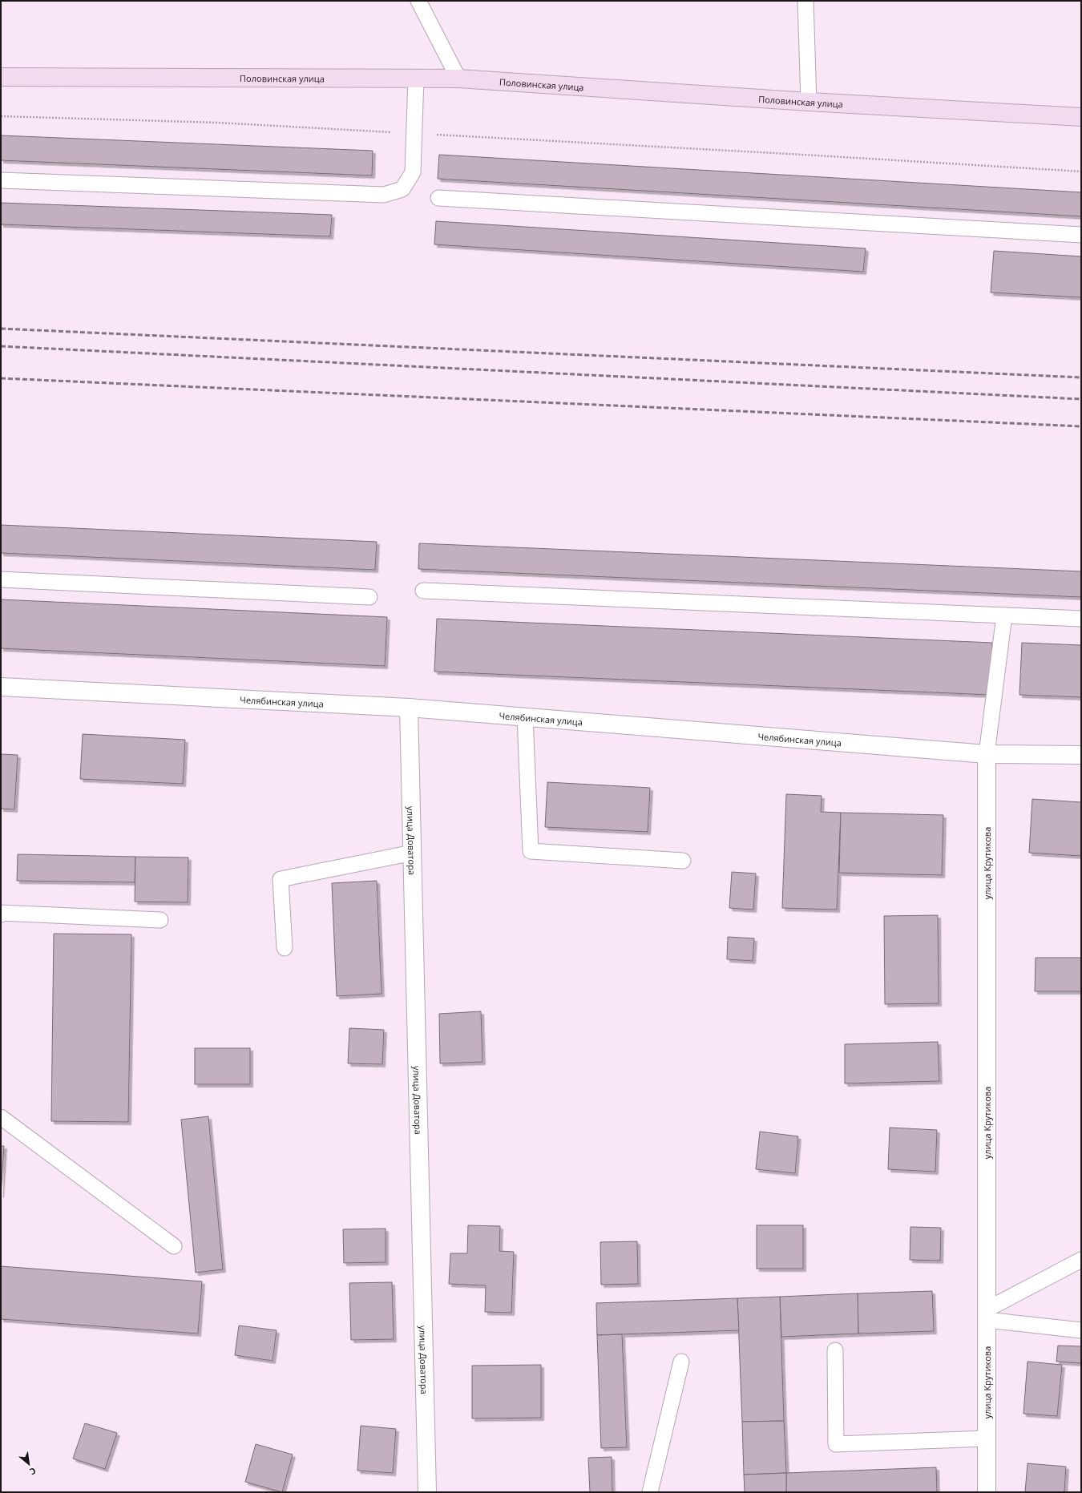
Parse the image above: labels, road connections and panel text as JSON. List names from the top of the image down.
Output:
{
  "streets": {
    "main road": ["Половинская улица"],
    "street": ["Челябинская улица", "улица Доватора", "улица Крутикова"]
  },
  "crossings": [
    ["Челябинская улица", "улица Доватора"],
    ["Челябинская улица", "улица Крутикова"]
  ],
  "north": "bottom right"
}
